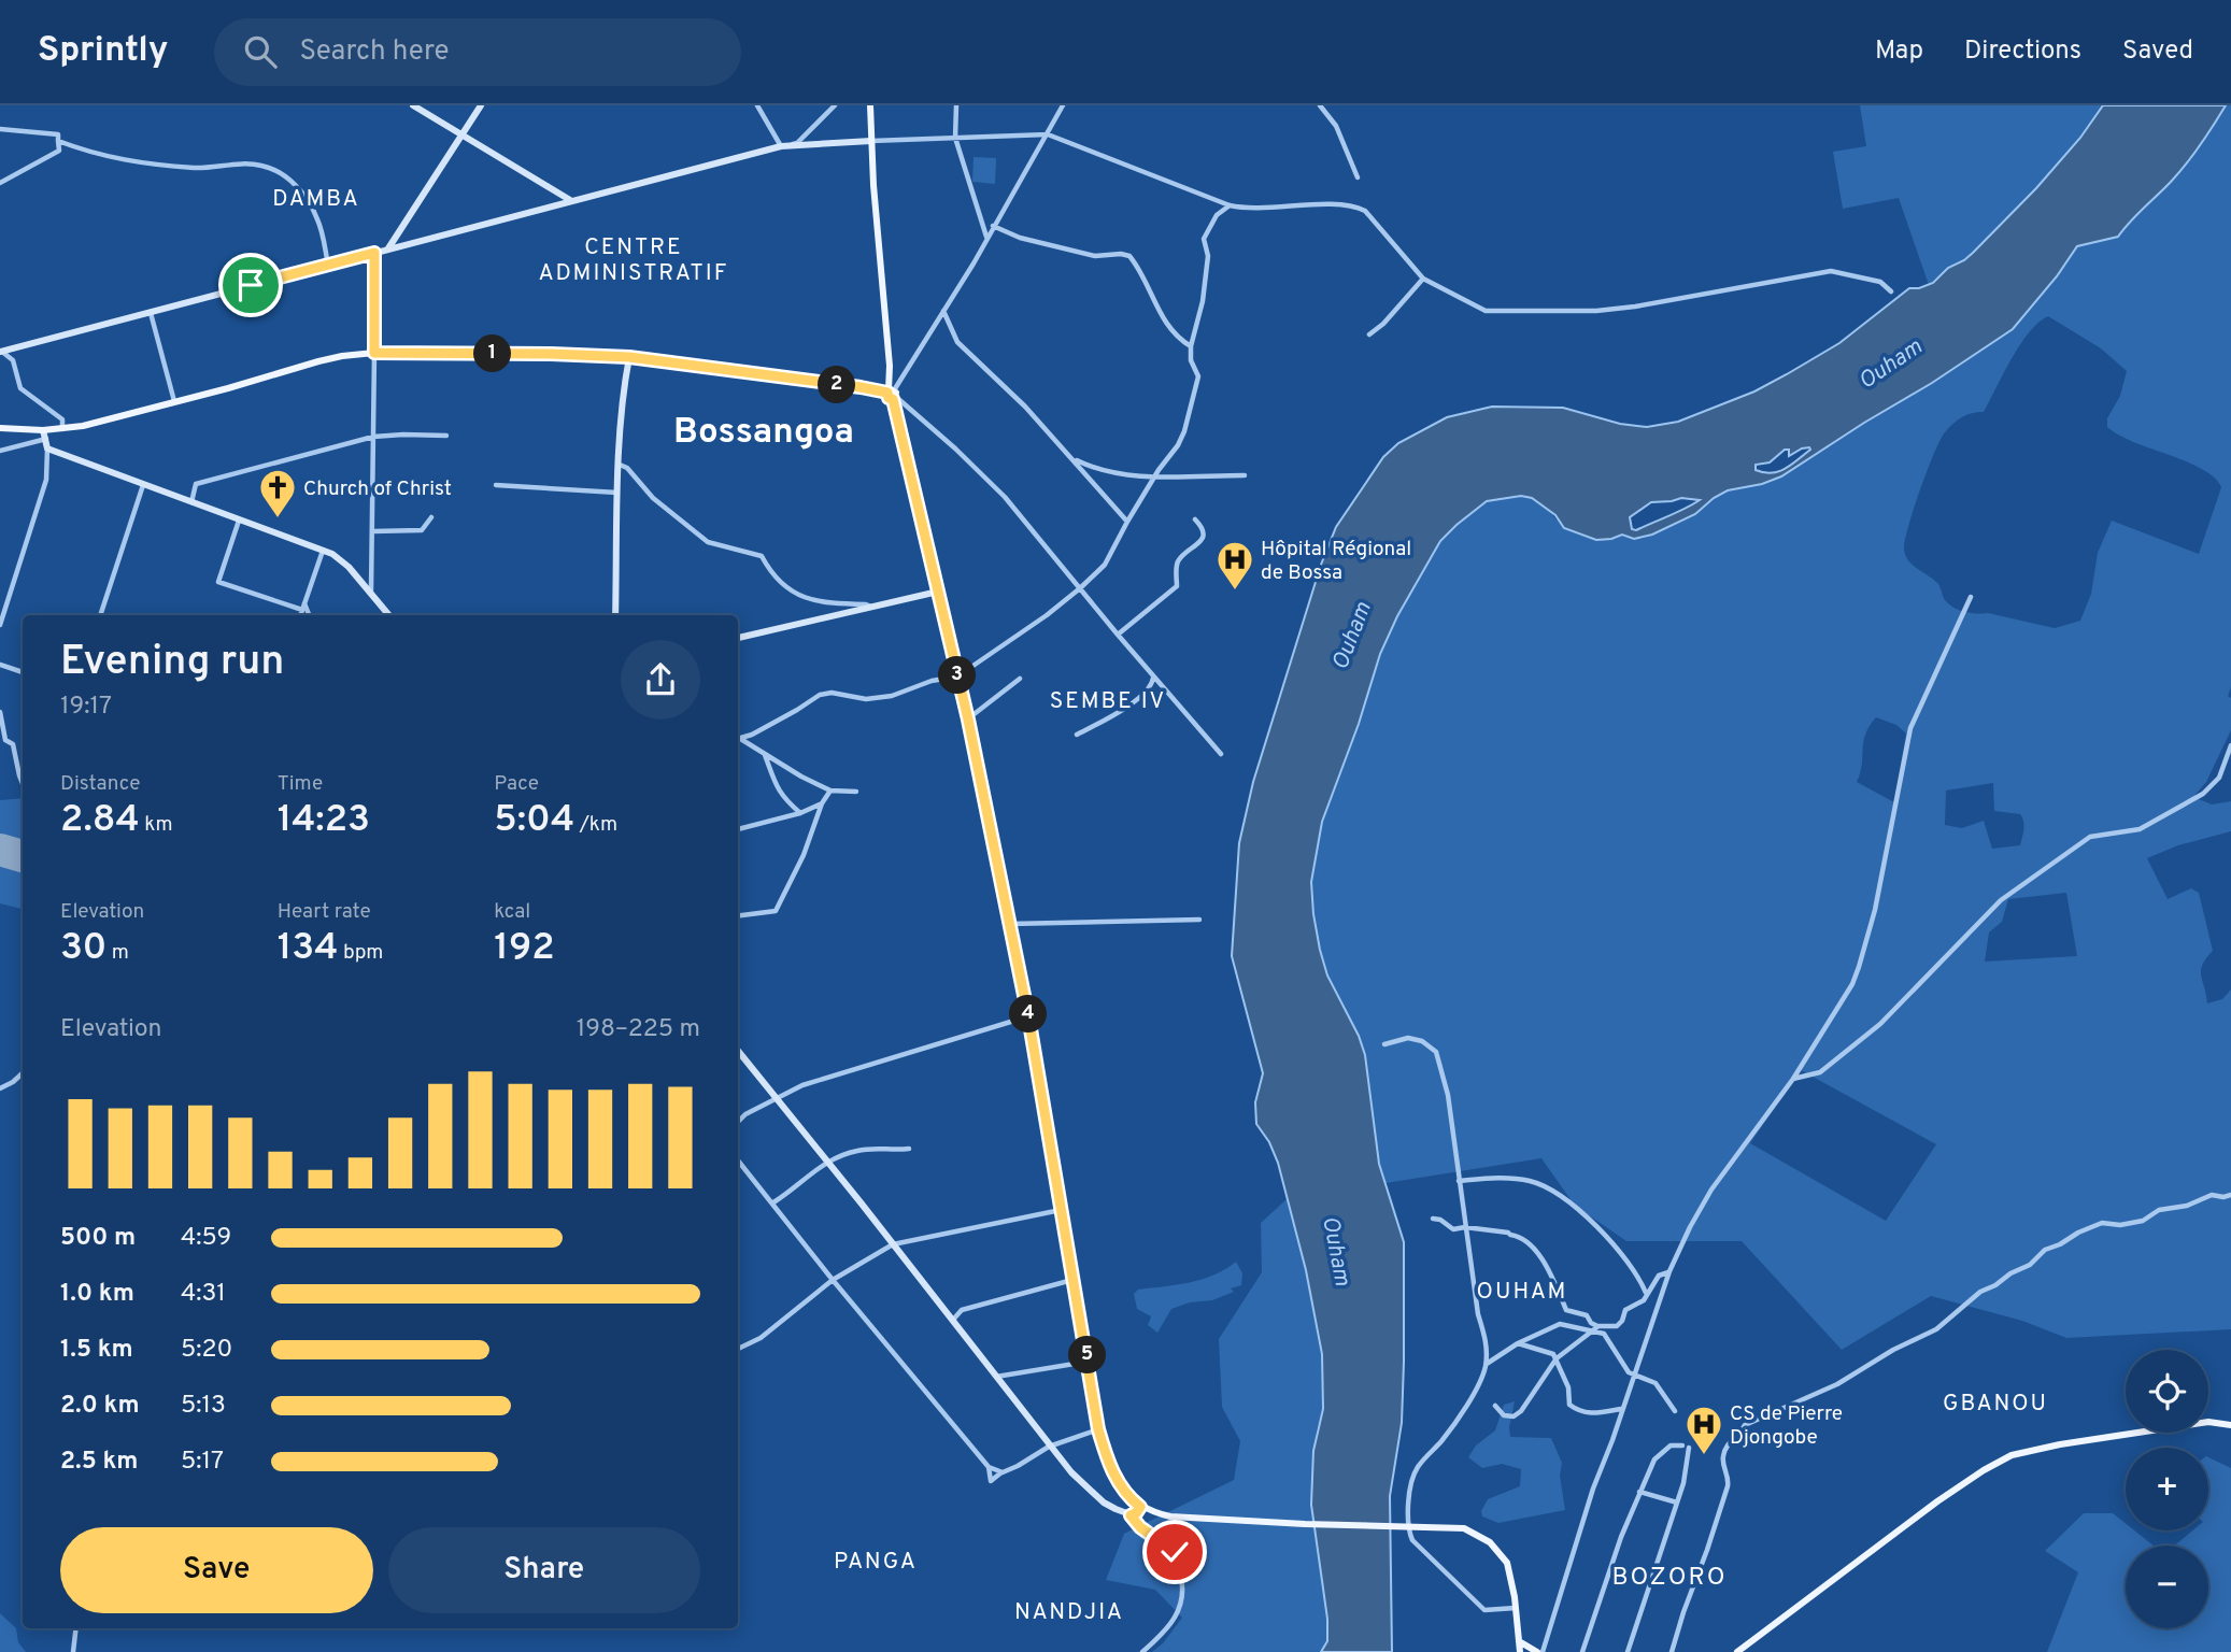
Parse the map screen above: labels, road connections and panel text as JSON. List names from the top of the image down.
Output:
{
  "districts": [
    "DAMBA",
    "CENTRE ADMINISTRATIF",
    "Bossangoa",
    "SEMBE IV",
    "OUHAM",
    "GBANOU",
    "PANGA",
    "BOZORO",
    "NANDJIA"
  ],
  "water": ["Ouham"],
  "places": {
    "church": ["Church of Christ"],
    "hospital": ["Hôpital Régional de Bossa", "CS de Pierre Djongobe"]
  },
  "page": {
    "header": "Sprintly",
    "search": "Search here",
    "nav": ["Map", "Directions", "Saved"],
    "pins": [
      "1",
      "2",
      "3",
      "4",
      "5"
    ],
    "heading": ["Evening run", "19:17"],
    "stats": [
      ["Distance", "2.84 km"],
      ["Time", "14:23"],
      ["Pace", "5:04 /km"],
      ["Elevation", "30 m"],
      ["Heart rate", "134 bpm"],
      ["kcal", "192"]
    ],
    "chart": ["Elevation", "198–225 m"],
    "list": [
      {
        "name": "500 m",
        "note": "4:59"
      },
      {
        "name": "1.0 km",
        "note": "4:31"
      },
      {
        "name": "1.5 km",
        "note": "5:20"
      },
      {
        "name": "2.0 km",
        "note": "5:13"
      },
      {
        "name": "2.5 km",
        "note": "5:17"
      }
    ],
    "map_buttons": ["+", "−"],
    "buttons": ["Save", "Share"]
  }
}
